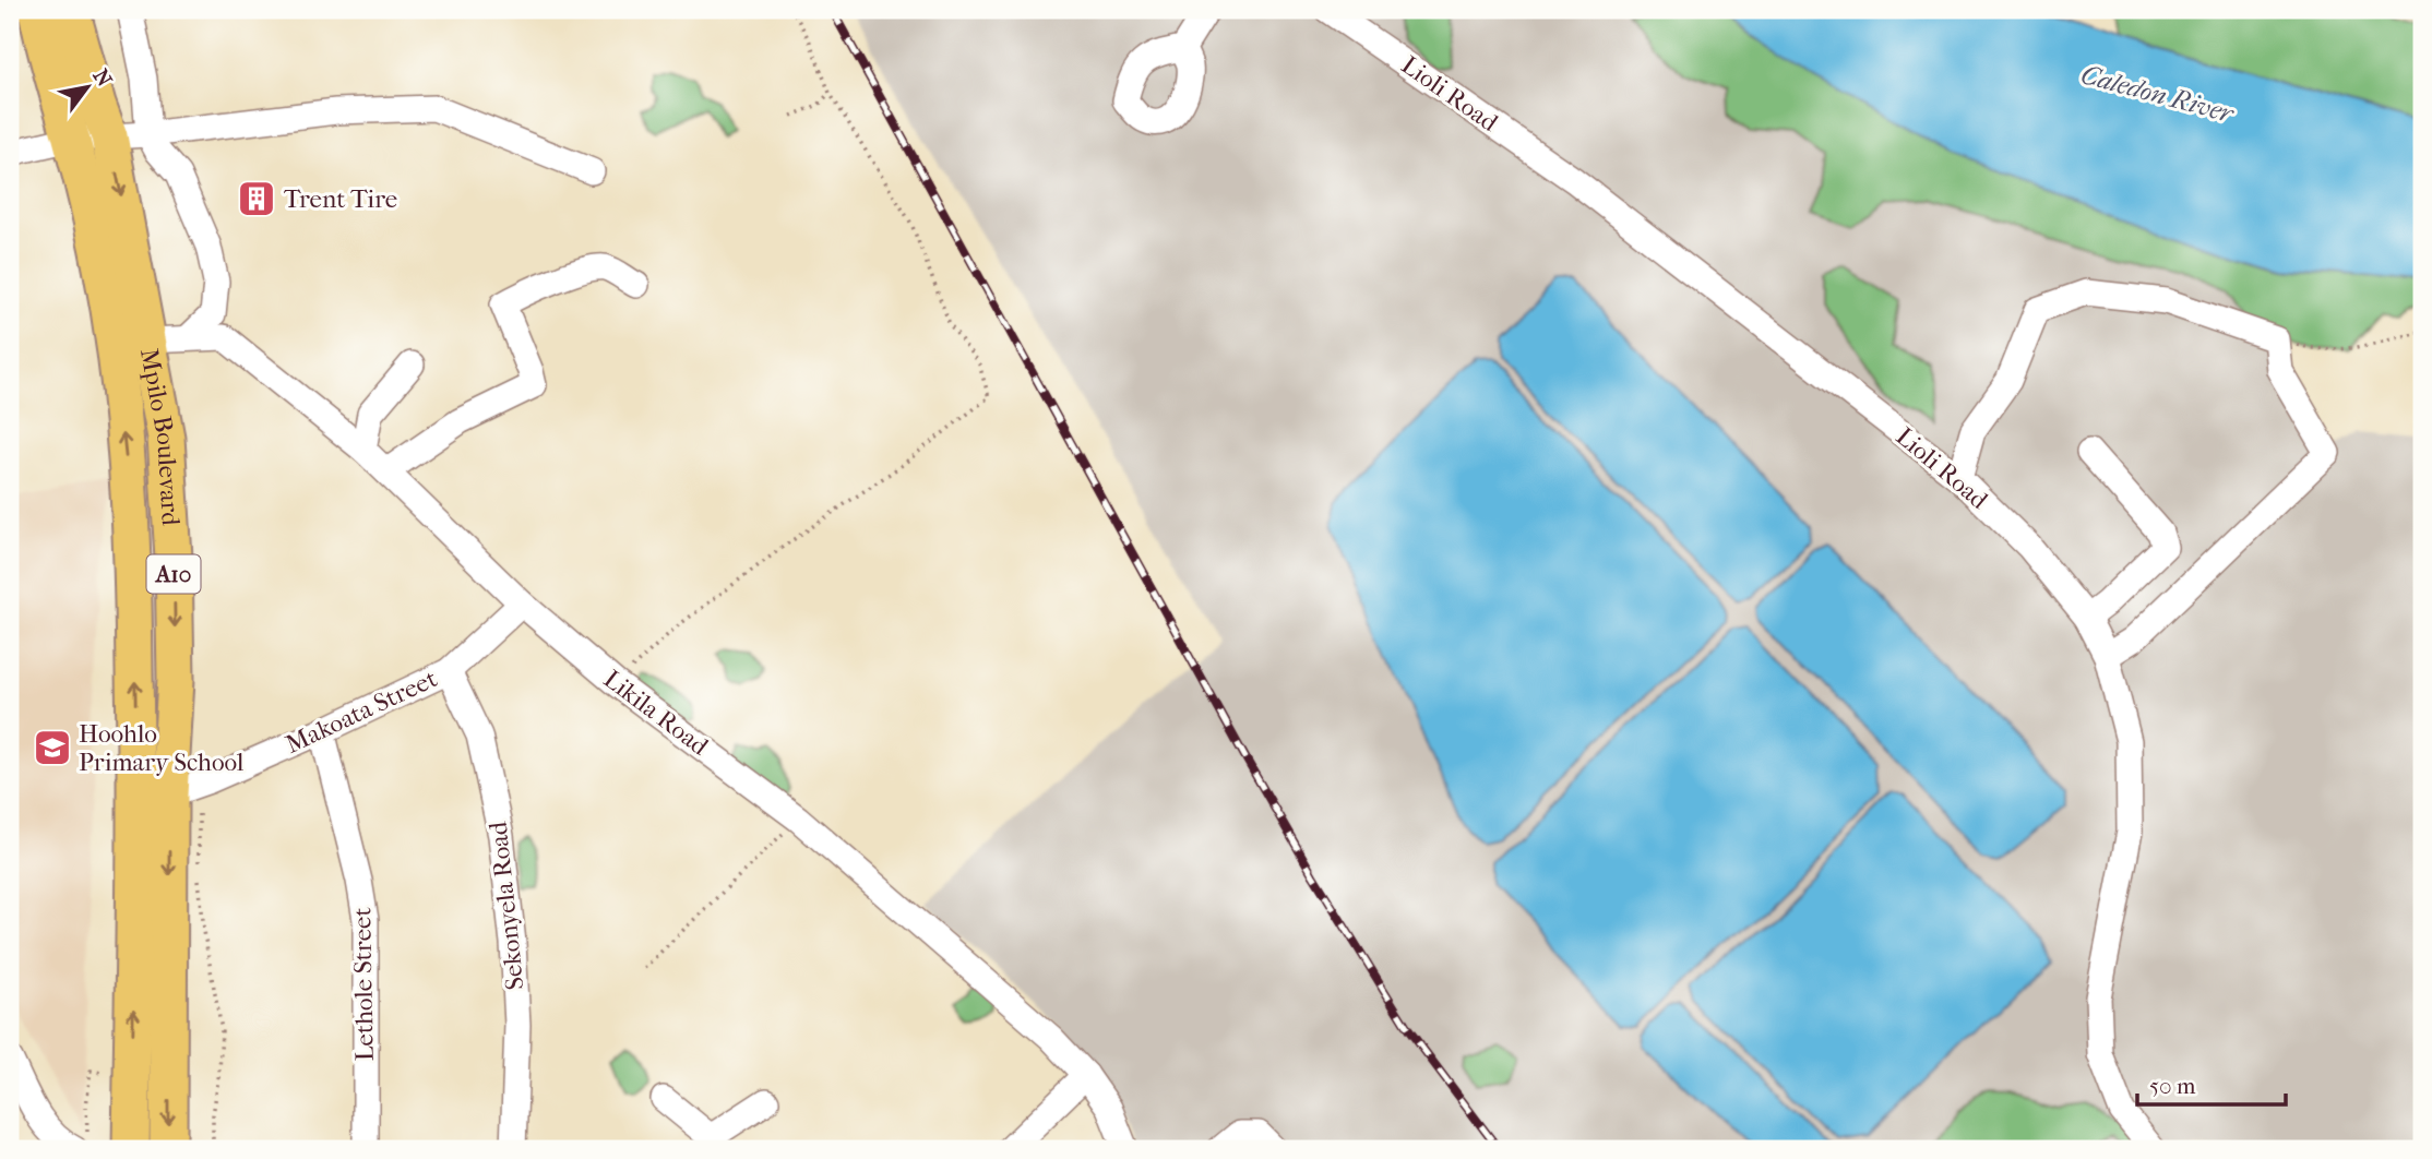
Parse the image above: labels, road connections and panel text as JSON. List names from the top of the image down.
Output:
{
  "streets": {
    "highway": ["Mpilo Boulevard", "A10"],
    "street": [
      "Lioli Road",
      "Makoata Street",
      "Likila Road",
      "Sekonyela Road",
      "Lethole Street"
    ]
  },
  "crossings": [
    ["Mpilo Boulevard", "Makoata Street"],
    ["Mpilo Boulevard", "Likila Road"],
    ["Makoata Street", "Likila Road"],
    ["Makoata Street", "Sekonyela Road"],
    ["Makoata Street", "Lethole Street"]
  ],
  "water": ["Caledon River"],
  "places": {
    "building": ["Trent Tire"],
    "school or university": ["Hoohlo Primary School"]
  },
  "scale_bar": "50 m",
  "north": "top right"
}
